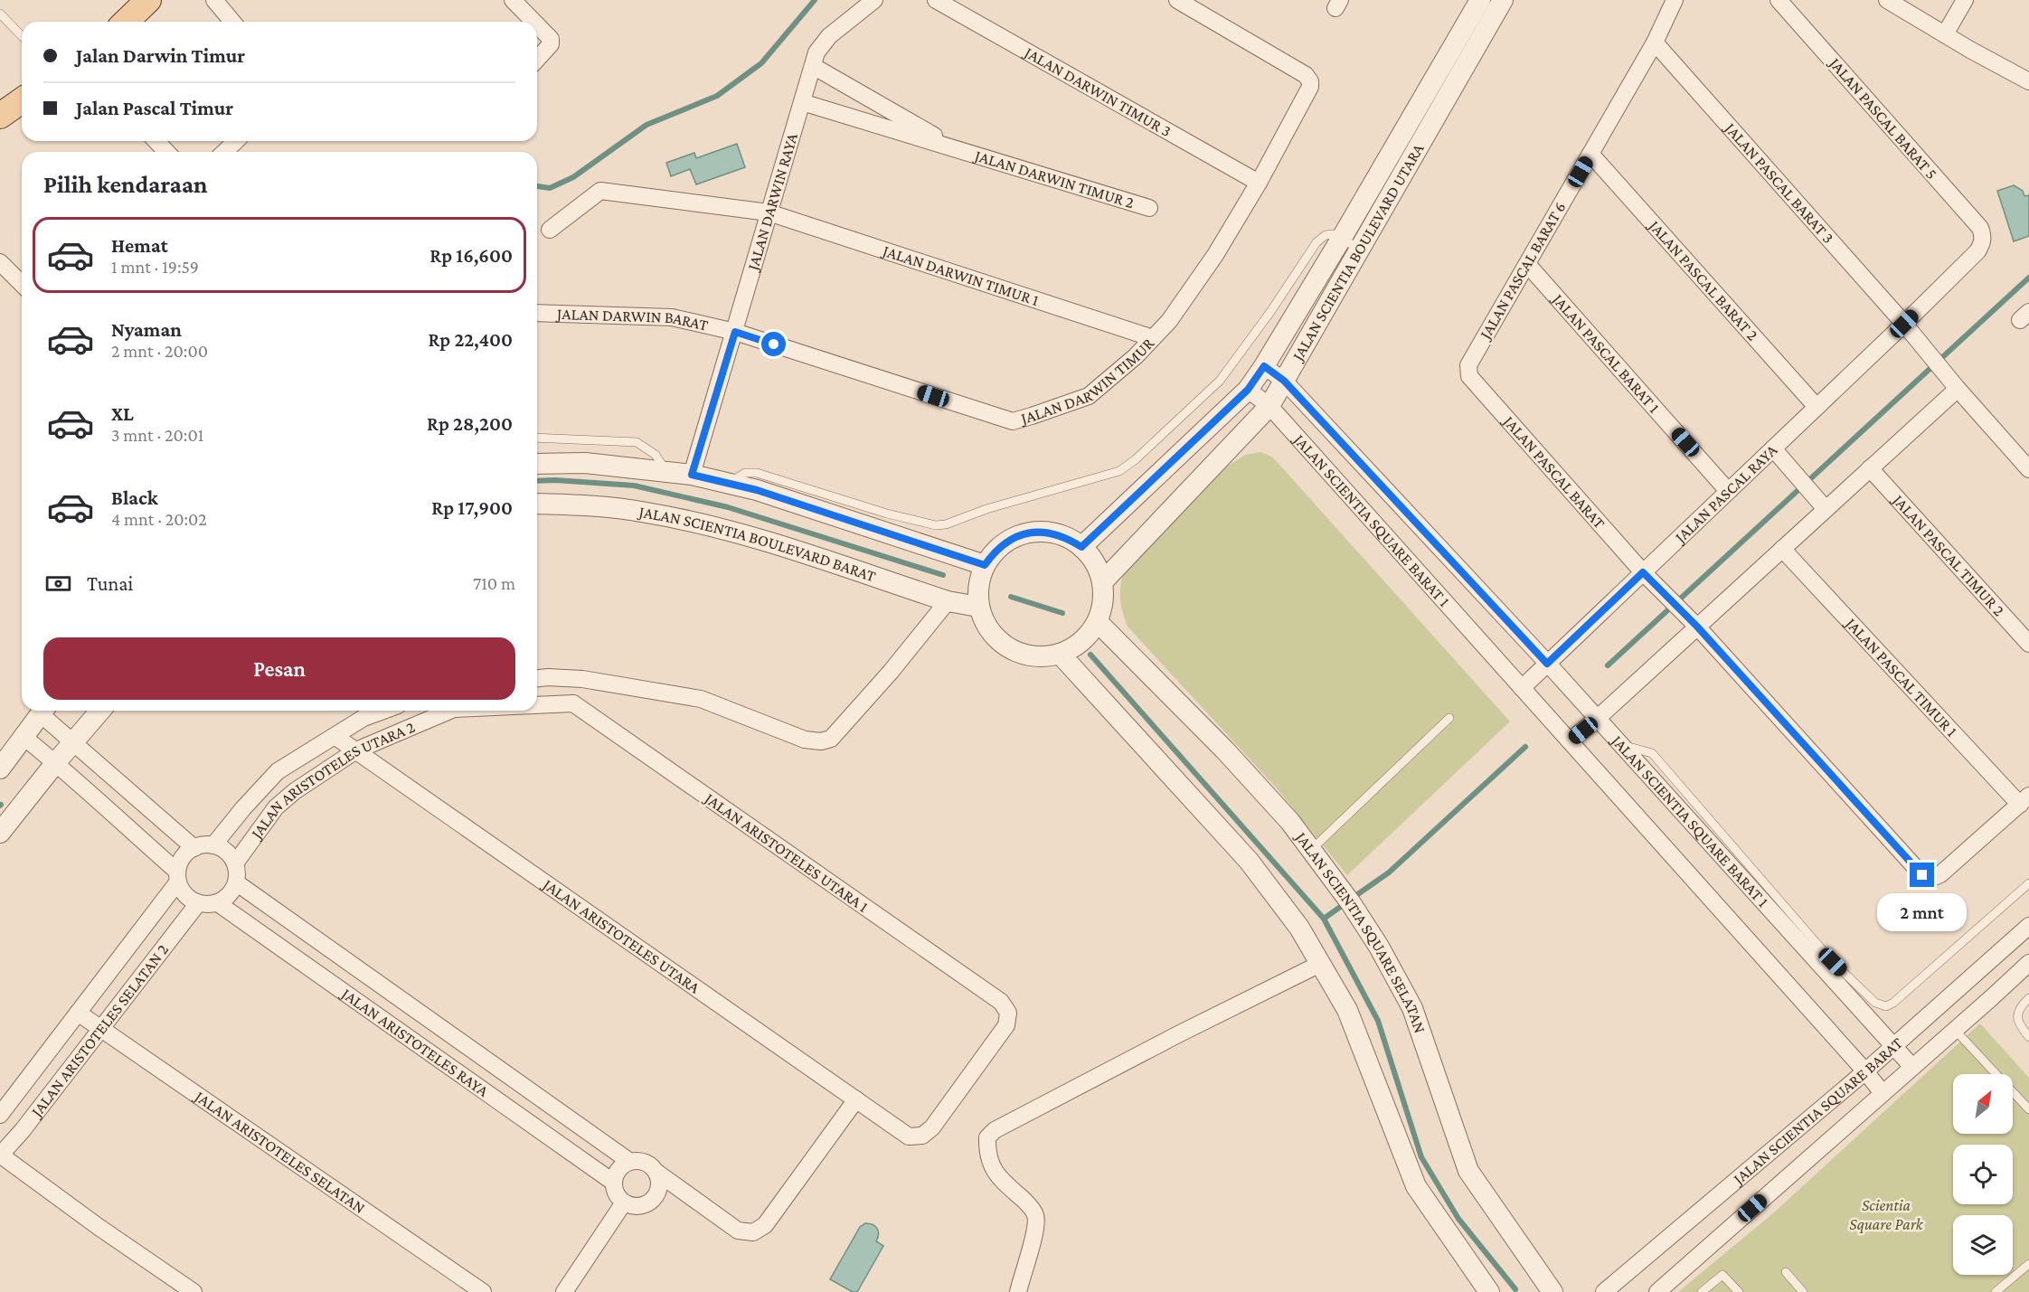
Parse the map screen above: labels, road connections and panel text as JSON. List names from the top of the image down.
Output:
{
  "streets": {
    "street": [
      "JALAN DARWIN TIMUR 3",
      "JALAN PASCAL BARAT 5",
      "JALAN DARWIN TIMUR 2",
      "JALAN PASCAL BARAT 3",
      "JALAN DARWIN RAYA",
      "JALAN SCIENTIA BOULEVARD UTARA",
      "JALAN PASCAL BARAT 6",
      "JALAN DARWIN TIMUR 1",
      "JALAN PASCAL BARAT 2",
      "JALAN DARWIN BARAT",
      "JALAN PASCAL BARAT 1",
      "JALAN DARWIN TIMUR",
      "JALAN PASCAL BARAT",
      "JALAN PASCAL RAYA",
      "JALAN SCIENTIA SQUARE BARAT 1",
      "JALAN SCIENTIA BOULEVARD BARAT",
      "JALAN PASCAL TIMUR 2",
      "JALAN PASCAL TIMUR 1",
      "JALAN ARISTOTELES UTARA 2",
      "JALAN ARISTOTELES UTARA 1",
      "JALAN SCIENTIA SQUARE SELATAN",
      "JALAN ARISTOTELES UTARA",
      "JALAN ARISTOTELES SELATAN 2",
      "JALAN ARISTOTELES RAYA",
      "JALAN SCIENTIA SQUARE BARAT",
      "JALAN ARISTOTELES SELATAN"
    ]
  },
  "crossings": [
    ["JALAN DARWIN TIMUR 3", "JALAN DARWIN TIMUR"],
    ["JALAN PASCAL BARAT 5", "JALAN PASCAL RAYA"],
    ["JALAN DARWIN TIMUR 2", "JALAN DARWIN RAYA"],
    ["JALAN PASCAL BARAT 3", "JALAN PASCAL BARAT 6"],
    ["JALAN PASCAL BARAT 3", "JALAN PASCAL RAYA"],
    ["JALAN DARWIN RAYA", "JALAN DARWIN TIMUR 1"],
    ["JALAN DARWIN RAYA", "JALAN DARWIN BARAT"],
    ["JALAN DARWIN RAYA", "JALAN DARWIN TIMUR"],
    ["JALAN SCIENTIA BOULEVARD UTARA", "JALAN SCIENTIA SQUARE BARAT 1"],
    ["JALAN SCIENTIA BOULEVARD UTARA", "JALAN SCIENTIA BOULEVARD BARAT"],
    ["JALAN SCIENTIA BOULEVARD UTARA", "JALAN SCIENTIA SQUARE SELATAN"],
    ["JALAN PASCAL BARAT 6", "JALAN PASCAL BARAT 2"],
    ["JALAN PASCAL BARAT 6", "JALAN PASCAL BARAT 1"],
    ["JALAN PASCAL BARAT 6", "JALAN PASCAL BARAT"],
    ["JALAN DARWIN TIMUR 1", "JALAN DARWIN TIMUR"],
    ["JALAN PASCAL BARAT 2", "JALAN PASCAL RAYA"],
    ["JALAN DARWIN BARAT", "JALAN DARWIN TIMUR"],
    ["JALAN PASCAL BARAT 1", "JALAN PASCAL RAYA"],
    ["JALAN PASCAL BARAT", "JALAN PASCAL RAYA"],
    ["JALAN PASCAL BARAT", "JALAN PASCAL TIMUR 1"],
    ["JALAN PASCAL RAYA", "JALAN SCIENTIA SQUARE BARAT 1"],
    ["JALAN SCIENTIA SQUARE BARAT 1", "JALAN SCIENTIA SQUARE BARAT"],
    ["JALAN SCIENTIA BOULEVARD BARAT", "JALAN SCIENTIA SQUARE SELATAN"],
    ["JALAN ARISTOTELES UTARA 2", "JALAN ARISTOTELES UTARA 1"],
    ["JALAN ARISTOTELES UTARA 2", "JALAN ARISTOTELES UTARA"],
    ["JALAN ARISTOTELES UTARA 2", "JALAN ARISTOTELES SELATAN 2"],
    ["JALAN ARISTOTELES UTARA 2", "JALAN ARISTOTELES RAYA"],
    ["JALAN ARISTOTELES UTARA 1", "JALAN ARISTOTELES UTARA"],
    ["JALAN ARISTOTELES UTARA", "JALAN ARISTOTELES RAYA"],
    ["JALAN ARISTOTELES SELATAN 2", "JALAN ARISTOTELES RAYA"],
    ["JALAN ARISTOTELES SELATAN 2", "JALAN ARISTOTELES SELATAN"]
  ],
  "parks": ["Scientia Square Park"],
  "north": "top right",
  "page": {
    "banner": ["Jalan Darwin Timur", "Jalan Pascal Timur"],
    "heading": "Pilih kendaraan",
    "list": [
      {
        "name": "Hemat",
        "note": "1 mnt · 19:59",
        "value": "Rp 16,600"
      },
      {
        "name": "Nyaman",
        "note": "2 mnt · 20:00",
        "value": "Rp 22,400"
      },
      {
        "name": "XL",
        "note": "3 mnt · 20:01",
        "value": "Rp 28,200"
      },
      {
        "name": "Black",
        "note": "4 mnt · 20:02",
        "value": "Rp 17,900"
      }
    ],
    "pay": ["Tunai", "710 m"],
    "buttons": "Pesan",
    "bubble": "2 mnt"
  }
}
